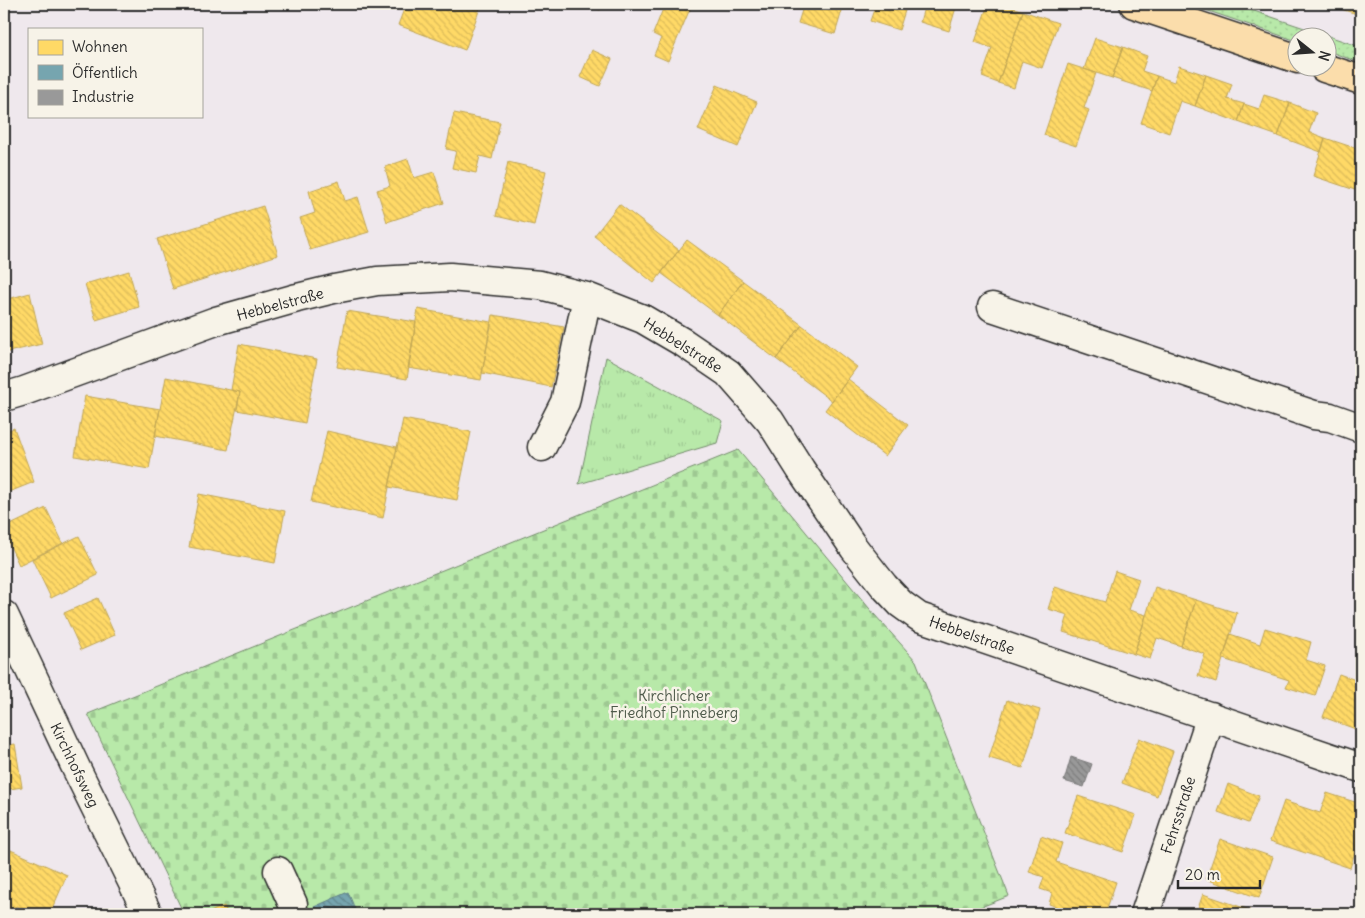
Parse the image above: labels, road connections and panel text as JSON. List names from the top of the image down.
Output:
{
  "streets": {
    "street": ["Hebbelstraße", "Kirchhofsweg", "Fehrsstraße"]
  },
  "crossings": [
    ["Hebbelstraße", "Fehrsstraße"]
  ],
  "parks": ["Kirchlicher Friedhof Pinneberg"],
  "legend": ["Wohnen", "Öffentlich", "Industrie"],
  "scale_bar": "20 m",
  "north": "right"
}
